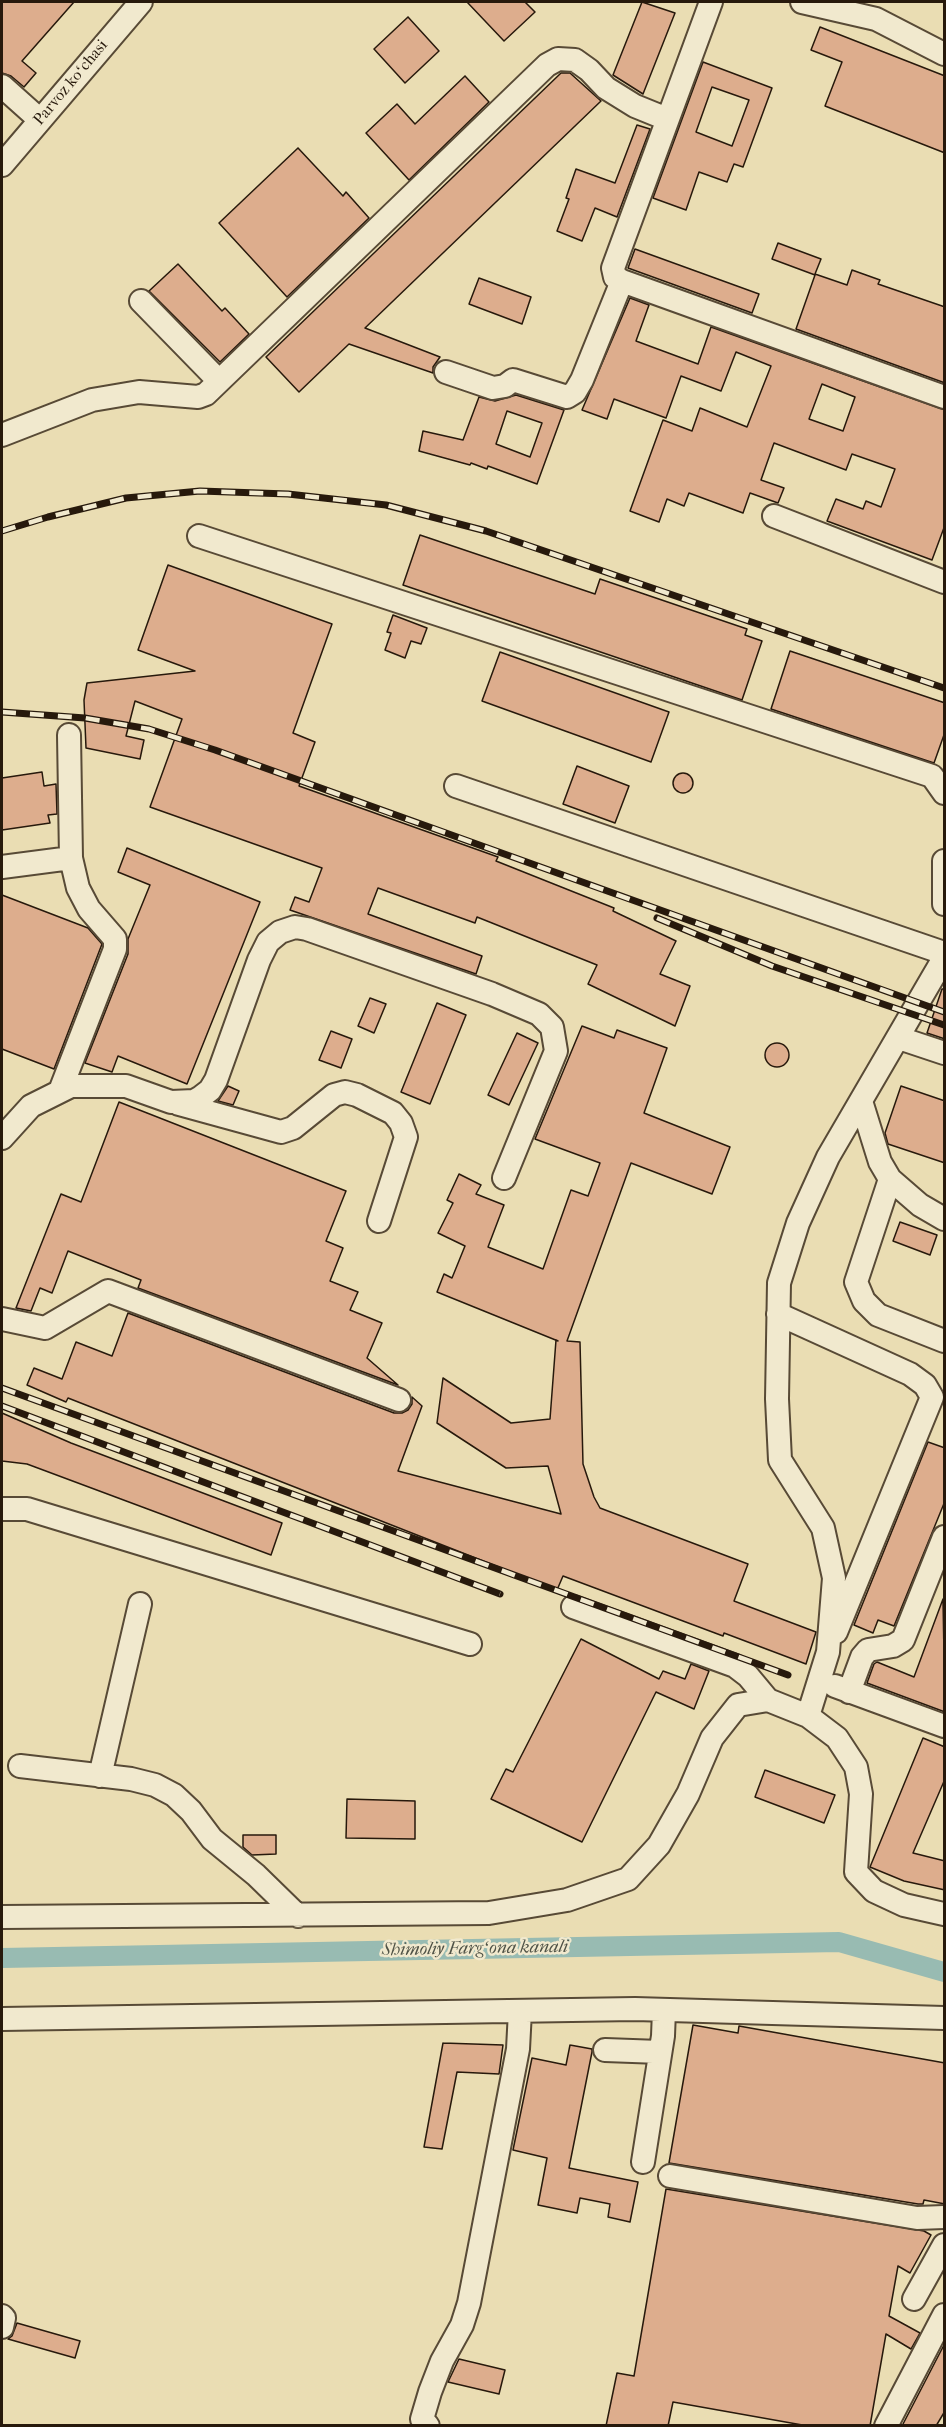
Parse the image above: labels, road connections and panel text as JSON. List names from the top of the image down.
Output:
{
  "streets": {
    "street": ["Parvoz koʻchasi"]
  },
  "water": ["Shimoliy Fargʻona kanali"]
}
